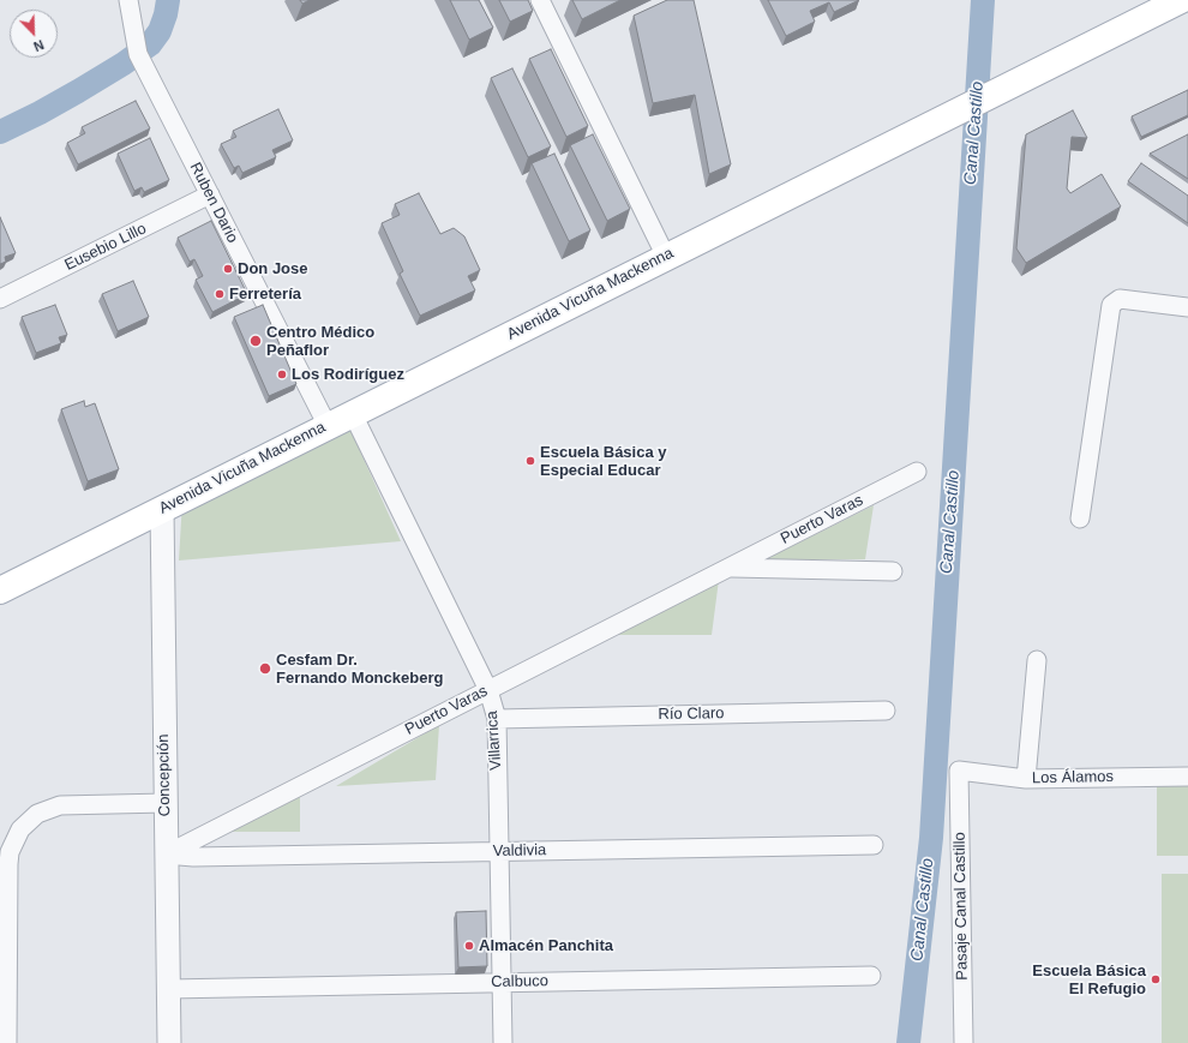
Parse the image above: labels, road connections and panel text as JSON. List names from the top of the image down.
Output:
{
  "streets": {
    "main road": ["Avenida Vicuña Mackenna"],
    "street": [
      "Ruben Dario",
      "Eusebio Lillo",
      "Puerto Varas",
      "Río Claro",
      "Villarrica",
      "Concepción",
      "Los Álamos",
      "Valdivia",
      "Pasaje Canal Castillo",
      "Calbuco"
    ]
  },
  "crossings": [
    ["Ruben Dario", "Eusebio Lillo"],
    ["Ruben Dario", "Avenida Vicuña Mackenna"],
    ["Avenida Vicuña Mackenna", "Villarrica"],
    ["Avenida Vicuña Mackenna", "Concepción"],
    ["Puerto Varas", "Villarrica"],
    ["Puerto Varas", "Concepción"],
    ["Puerto Varas", "Valdivia"],
    ["Río Claro", "Villarrica"],
    ["Villarrica", "Valdivia"],
    ["Villarrica", "Calbuco"],
    ["Concepción", "Valdivia"],
    ["Concepción", "Calbuco"],
    ["Los Álamos", "Pasaje Canal Castillo"]
  ],
  "water": ["Canal Castillo"],
  "places": [
    "Don Jose",
    "Ferretería",
    "Centro Médico Peñaflor",
    "Los Rodiríguez",
    "Escuela Básica y Especial Educar",
    "Cesfam Dr. Fernando Monckeberg",
    "Almacén Panchita",
    "Escuela Básica El Refugio"
  ],
  "north": "bottom right"
}
